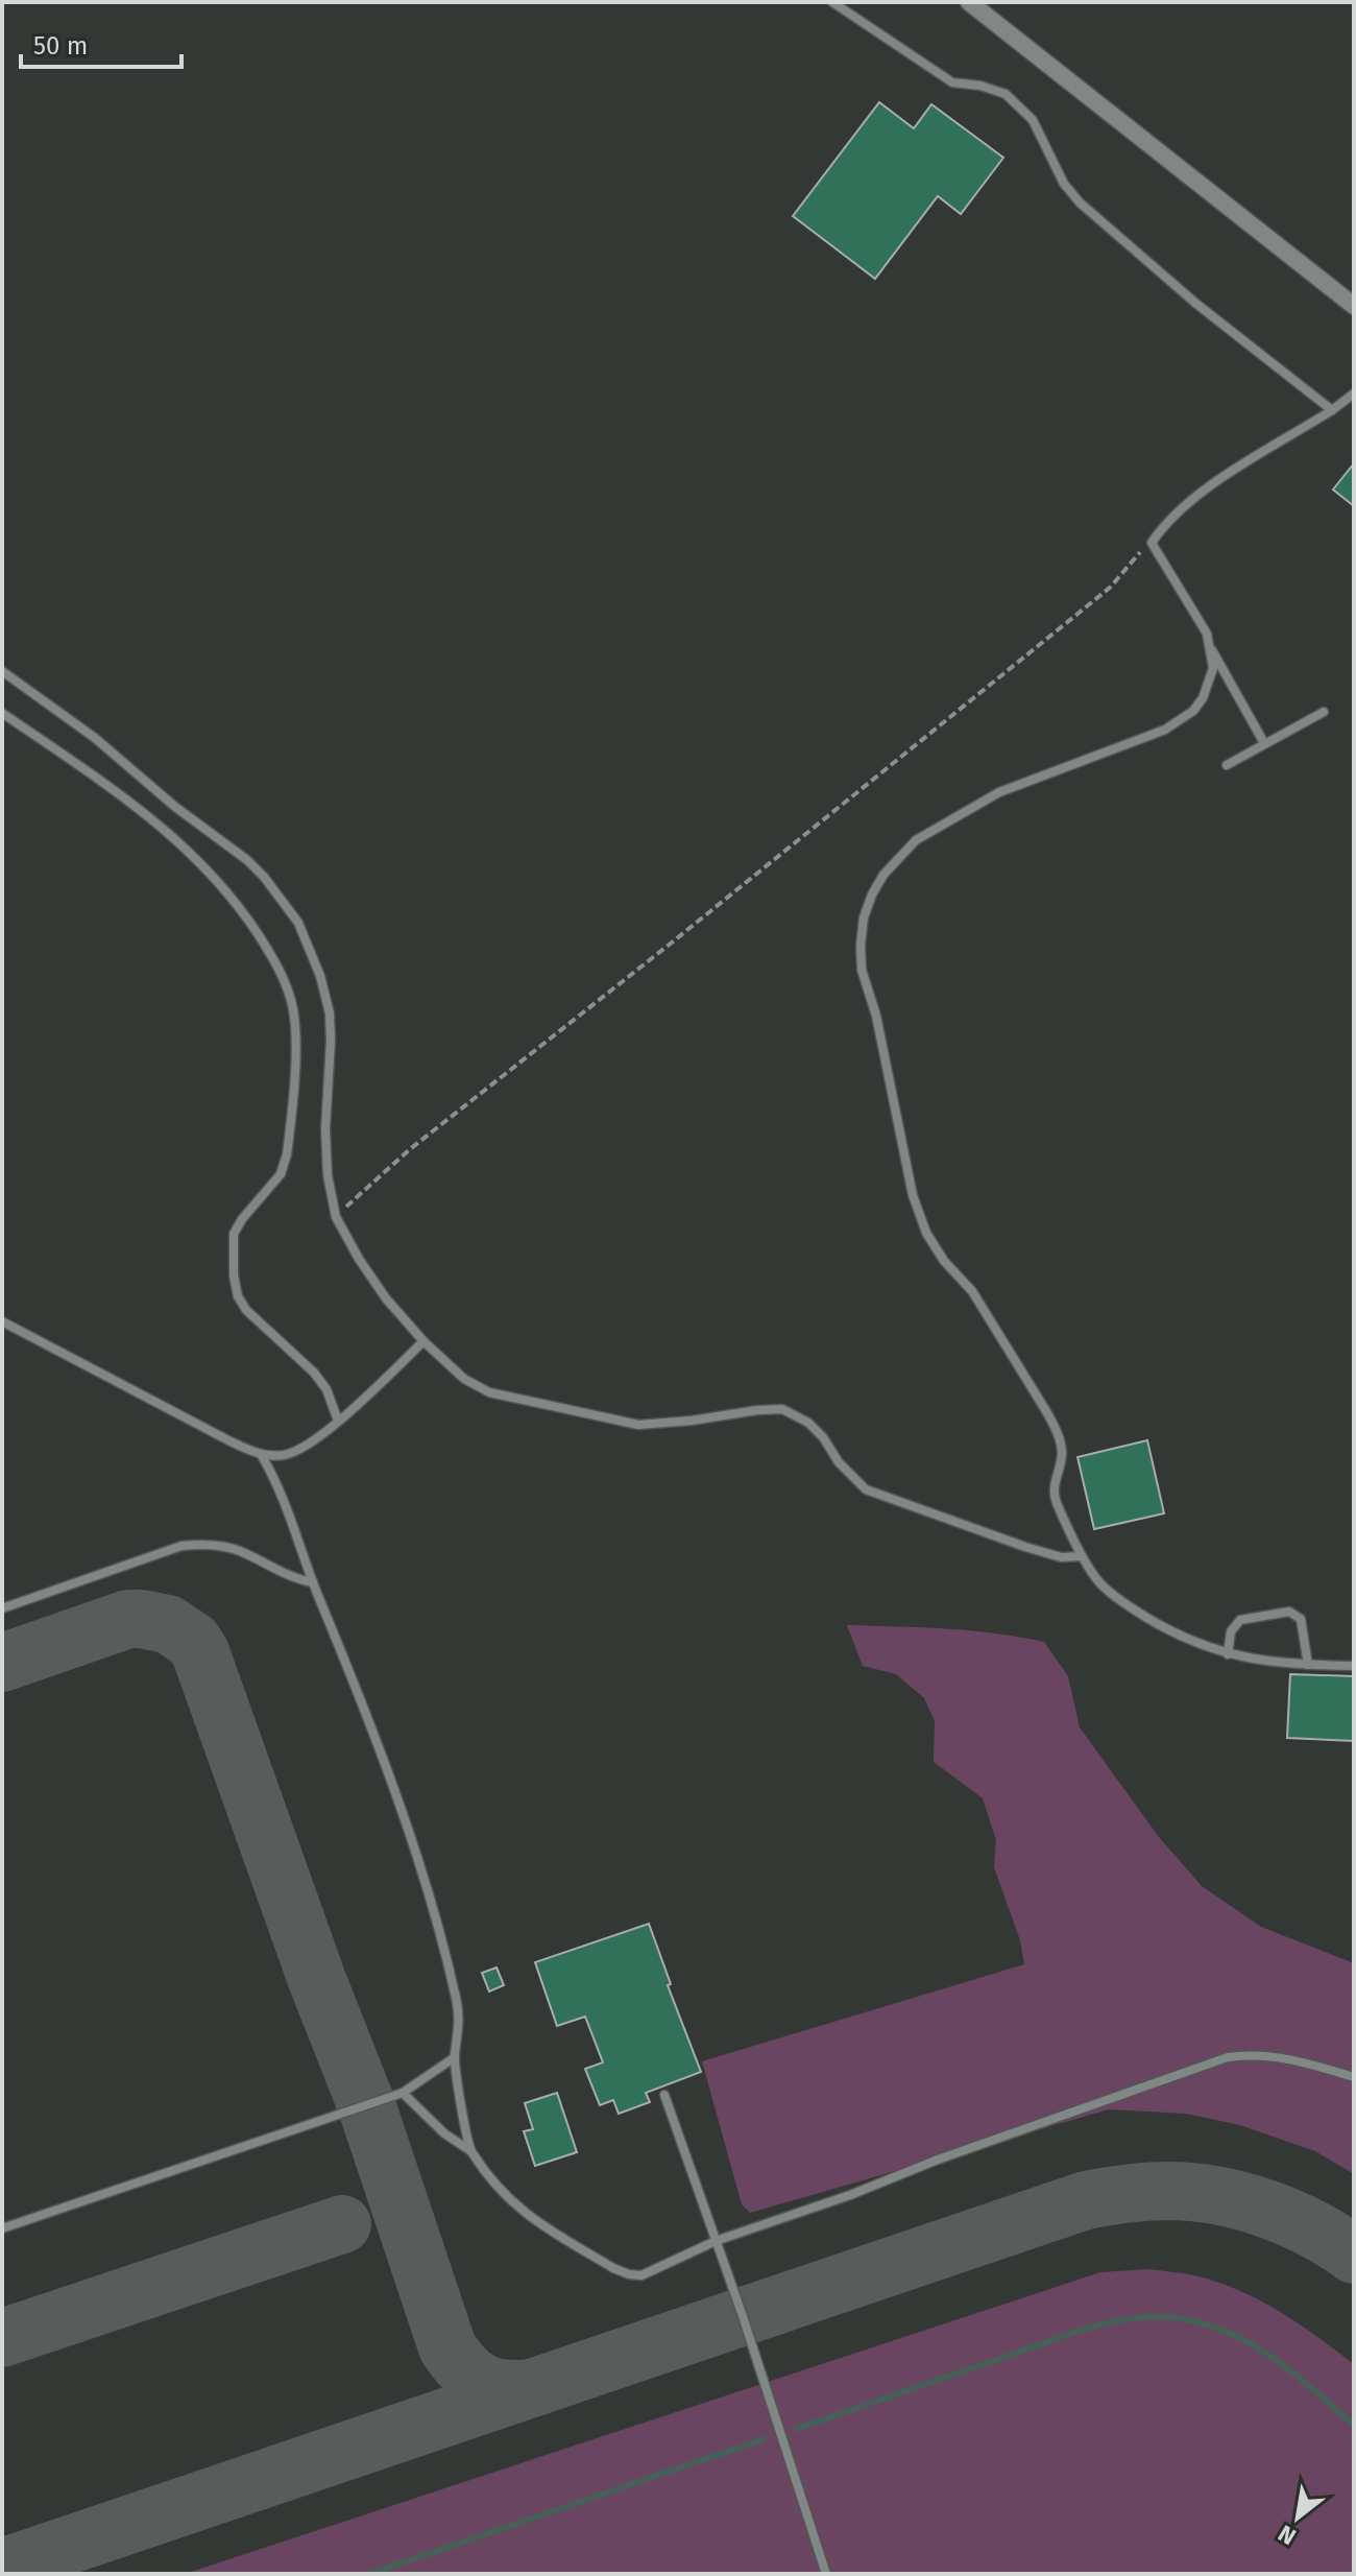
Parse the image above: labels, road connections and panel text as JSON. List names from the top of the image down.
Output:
{
  "scale_bar": "50 m",
  "north": "bottom left"
}
